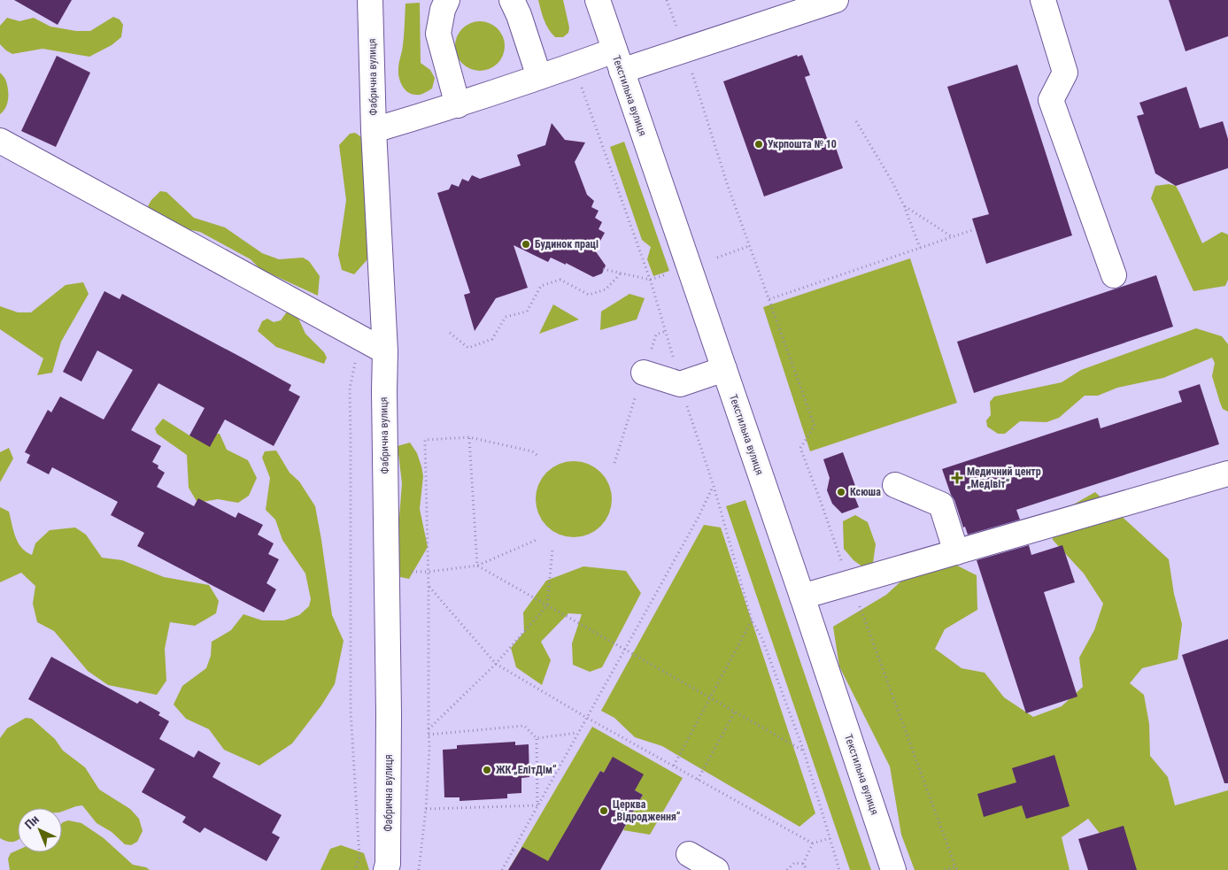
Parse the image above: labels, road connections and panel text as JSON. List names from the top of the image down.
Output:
{
  "streets": {
    "street": ["Фабрична вулиця", "Текстильна вулиця"]
  },
  "places": {
    "other": [
      "Укрпошта № 10",
      "Будинок праці",
      "Ксюша",
      "ЖК „ЕлітДім“",
      "Церква „Відродження“"
    ],
    "health": ["Медичний центр „Медівіт“"]
  },
  "north": "top left"
}
